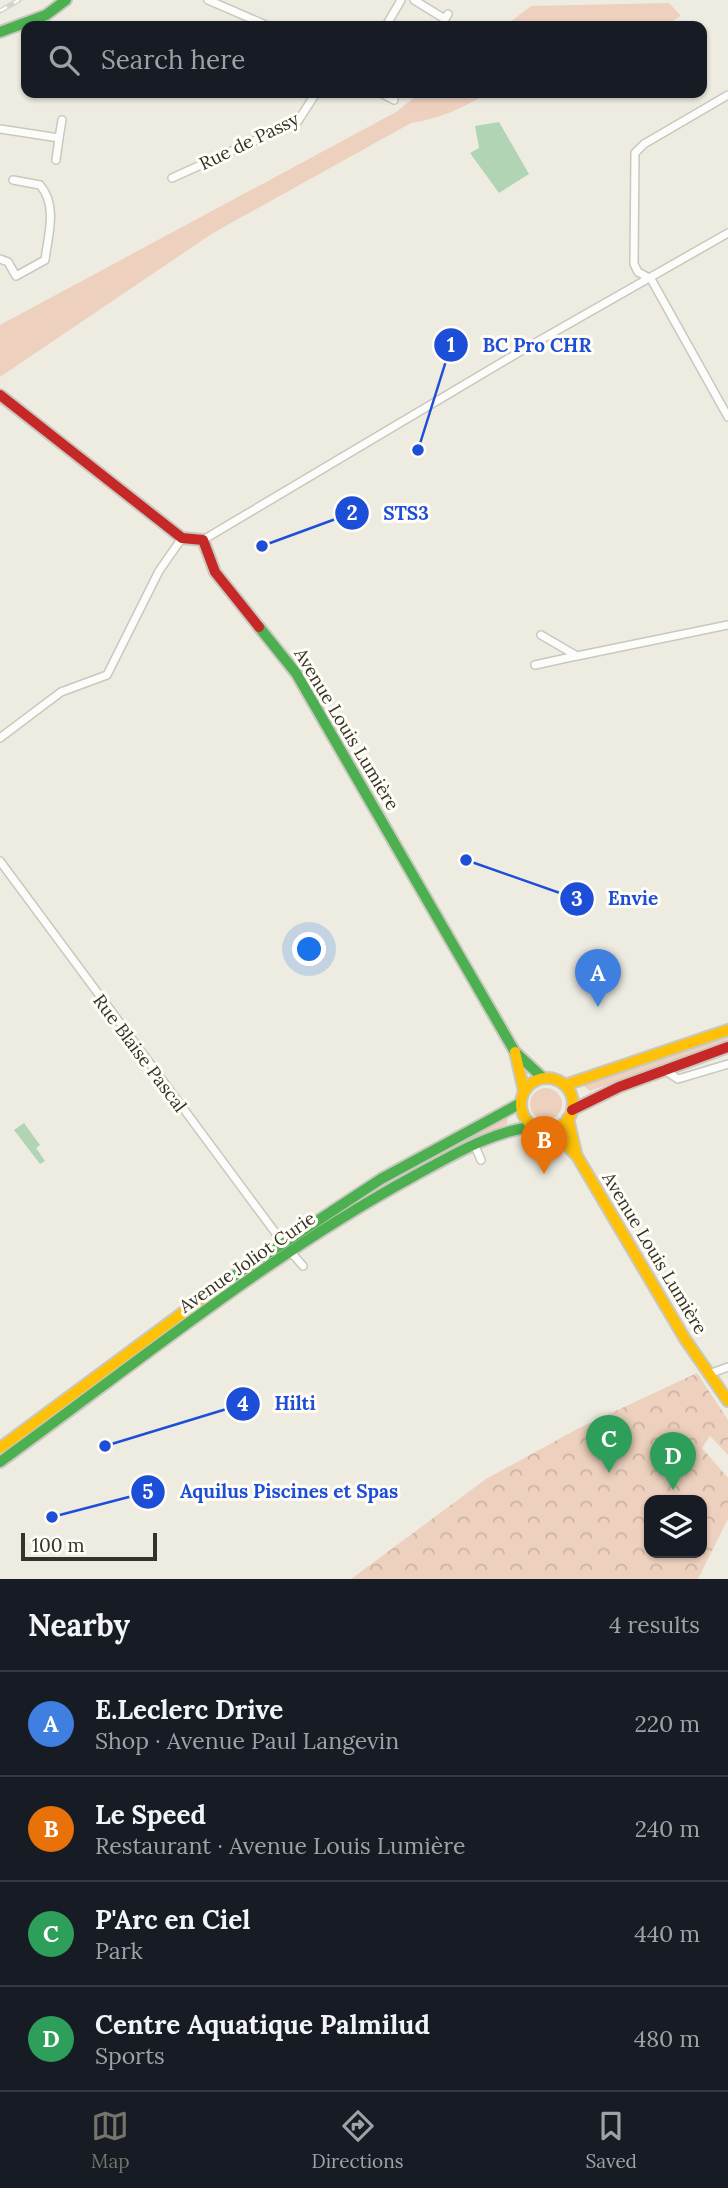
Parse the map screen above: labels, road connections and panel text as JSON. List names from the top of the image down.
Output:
{
  "streets": {
    "main road": ["Avenue Louis Lumière", "Avenue Joliot Curie"],
    "street": ["Rue de Passy", "Rue Blaise Pascal"]
  },
  "crossings": [
    ["Avenue Louis Lumière", "Avenue Joliot Curie"],
    ["Rue Blaise Pascal", "Avenue Joliot Curie"]
  ],
  "places": [
    "BC Pro CHR",
    "STS3",
    "Envie",
    "Hilti",
    "Aquilus Piscines et Spas"
  ],
  "scale_bar": "100 m",
  "page": {
    "search": "Search here",
    "pins": [
      "A",
      "B",
      "C",
      "D"
    ],
    "scale": "100 m",
    "heading": ["Nearby", "4 results"],
    "list": [
      {
        "mark": "A",
        "name": "E.Leclerc Drive",
        "note": "Shop · Avenue Paul Langevin",
        "value": "220 m"
      },
      {
        "mark": "B",
        "name": "Le Speed",
        "note": "Restaurant · Avenue Louis Lumière",
        "value": "240 m"
      },
      {
        "mark": "C",
        "name": "P'Arc en Ciel",
        "note": "Park",
        "value": "440 m"
      },
      {
        "mark": "D",
        "name": "Centre Aquatique Palmilud",
        "note": "Sports",
        "value": "480 m"
      }
    ],
    "nav": ["Map", "Directions", "Saved"]
  }
}
